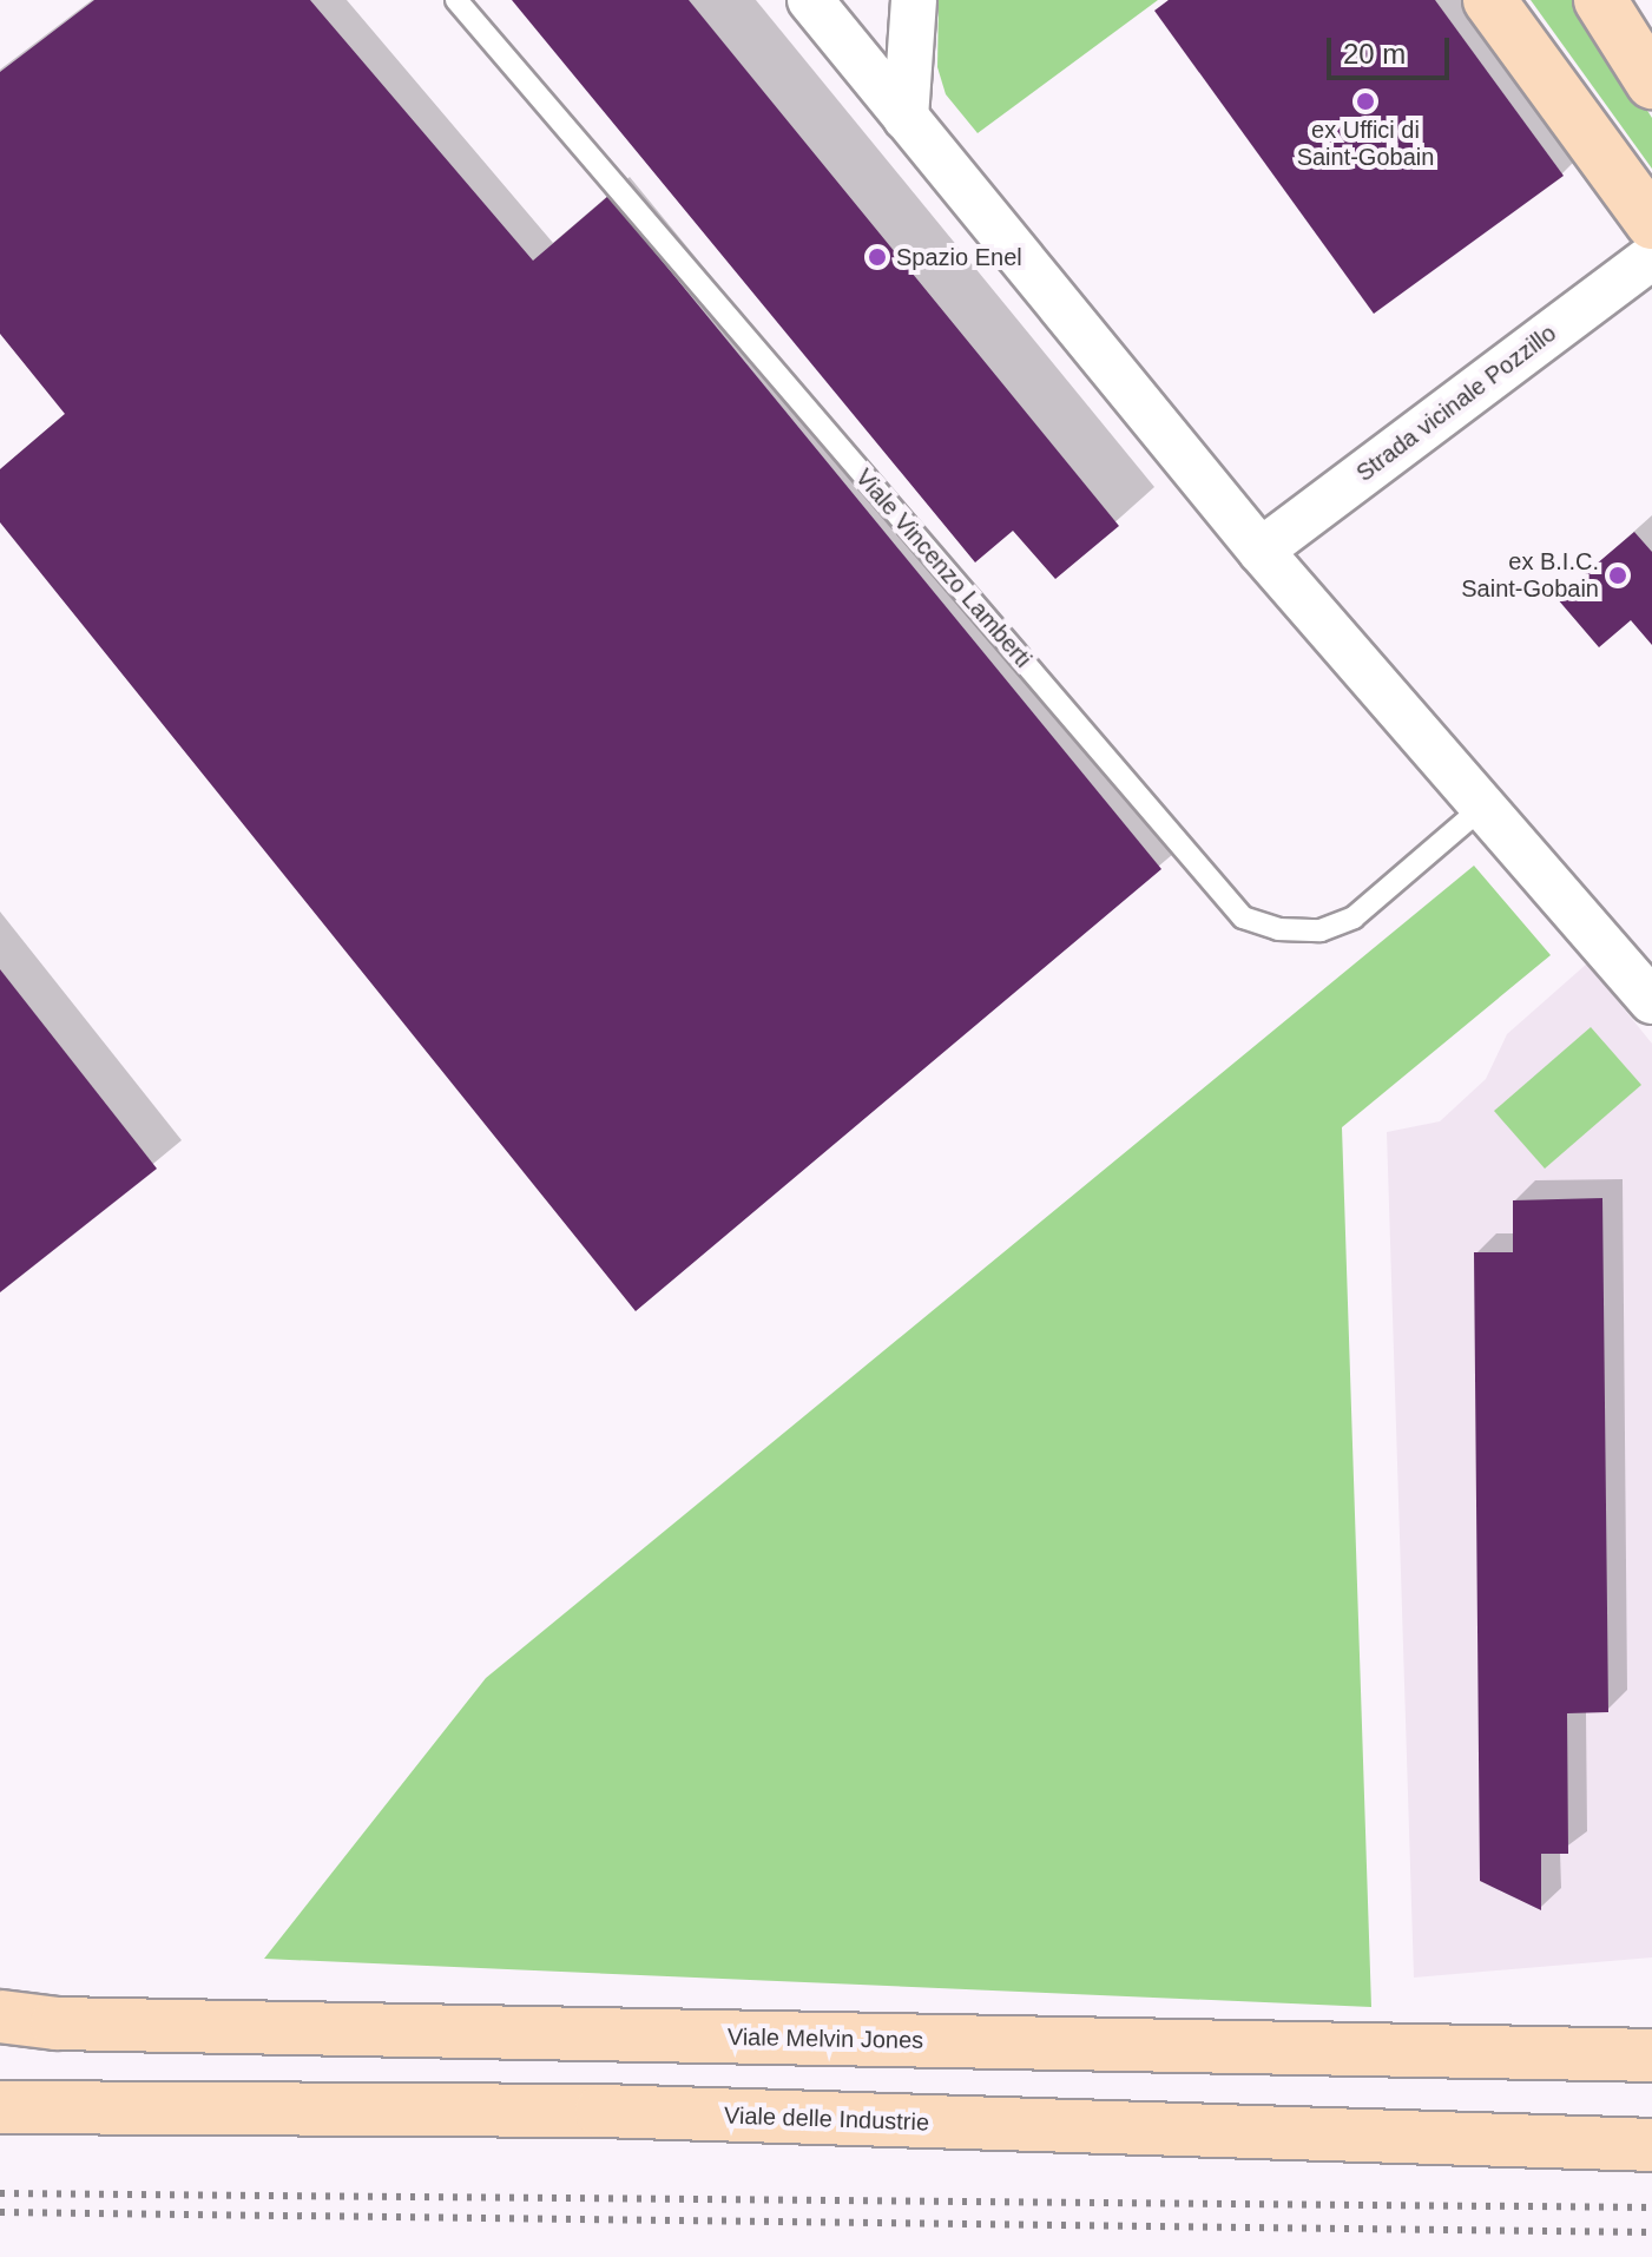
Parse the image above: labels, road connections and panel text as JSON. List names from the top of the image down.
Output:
{
  "streets": {
    "street": ["Strada vicinale Pozzillo", "Viale Melvin Jones", "Viale delle Industrie"],
    "lane": ["Viale Vincenzo Lamberti"]
  },
  "places": ["ex Uffici di Saint-Gobain", "Spazio Enel", "ex B.I.C. Saint-Gobain"],
  "scale_bar": "20 m"
}
